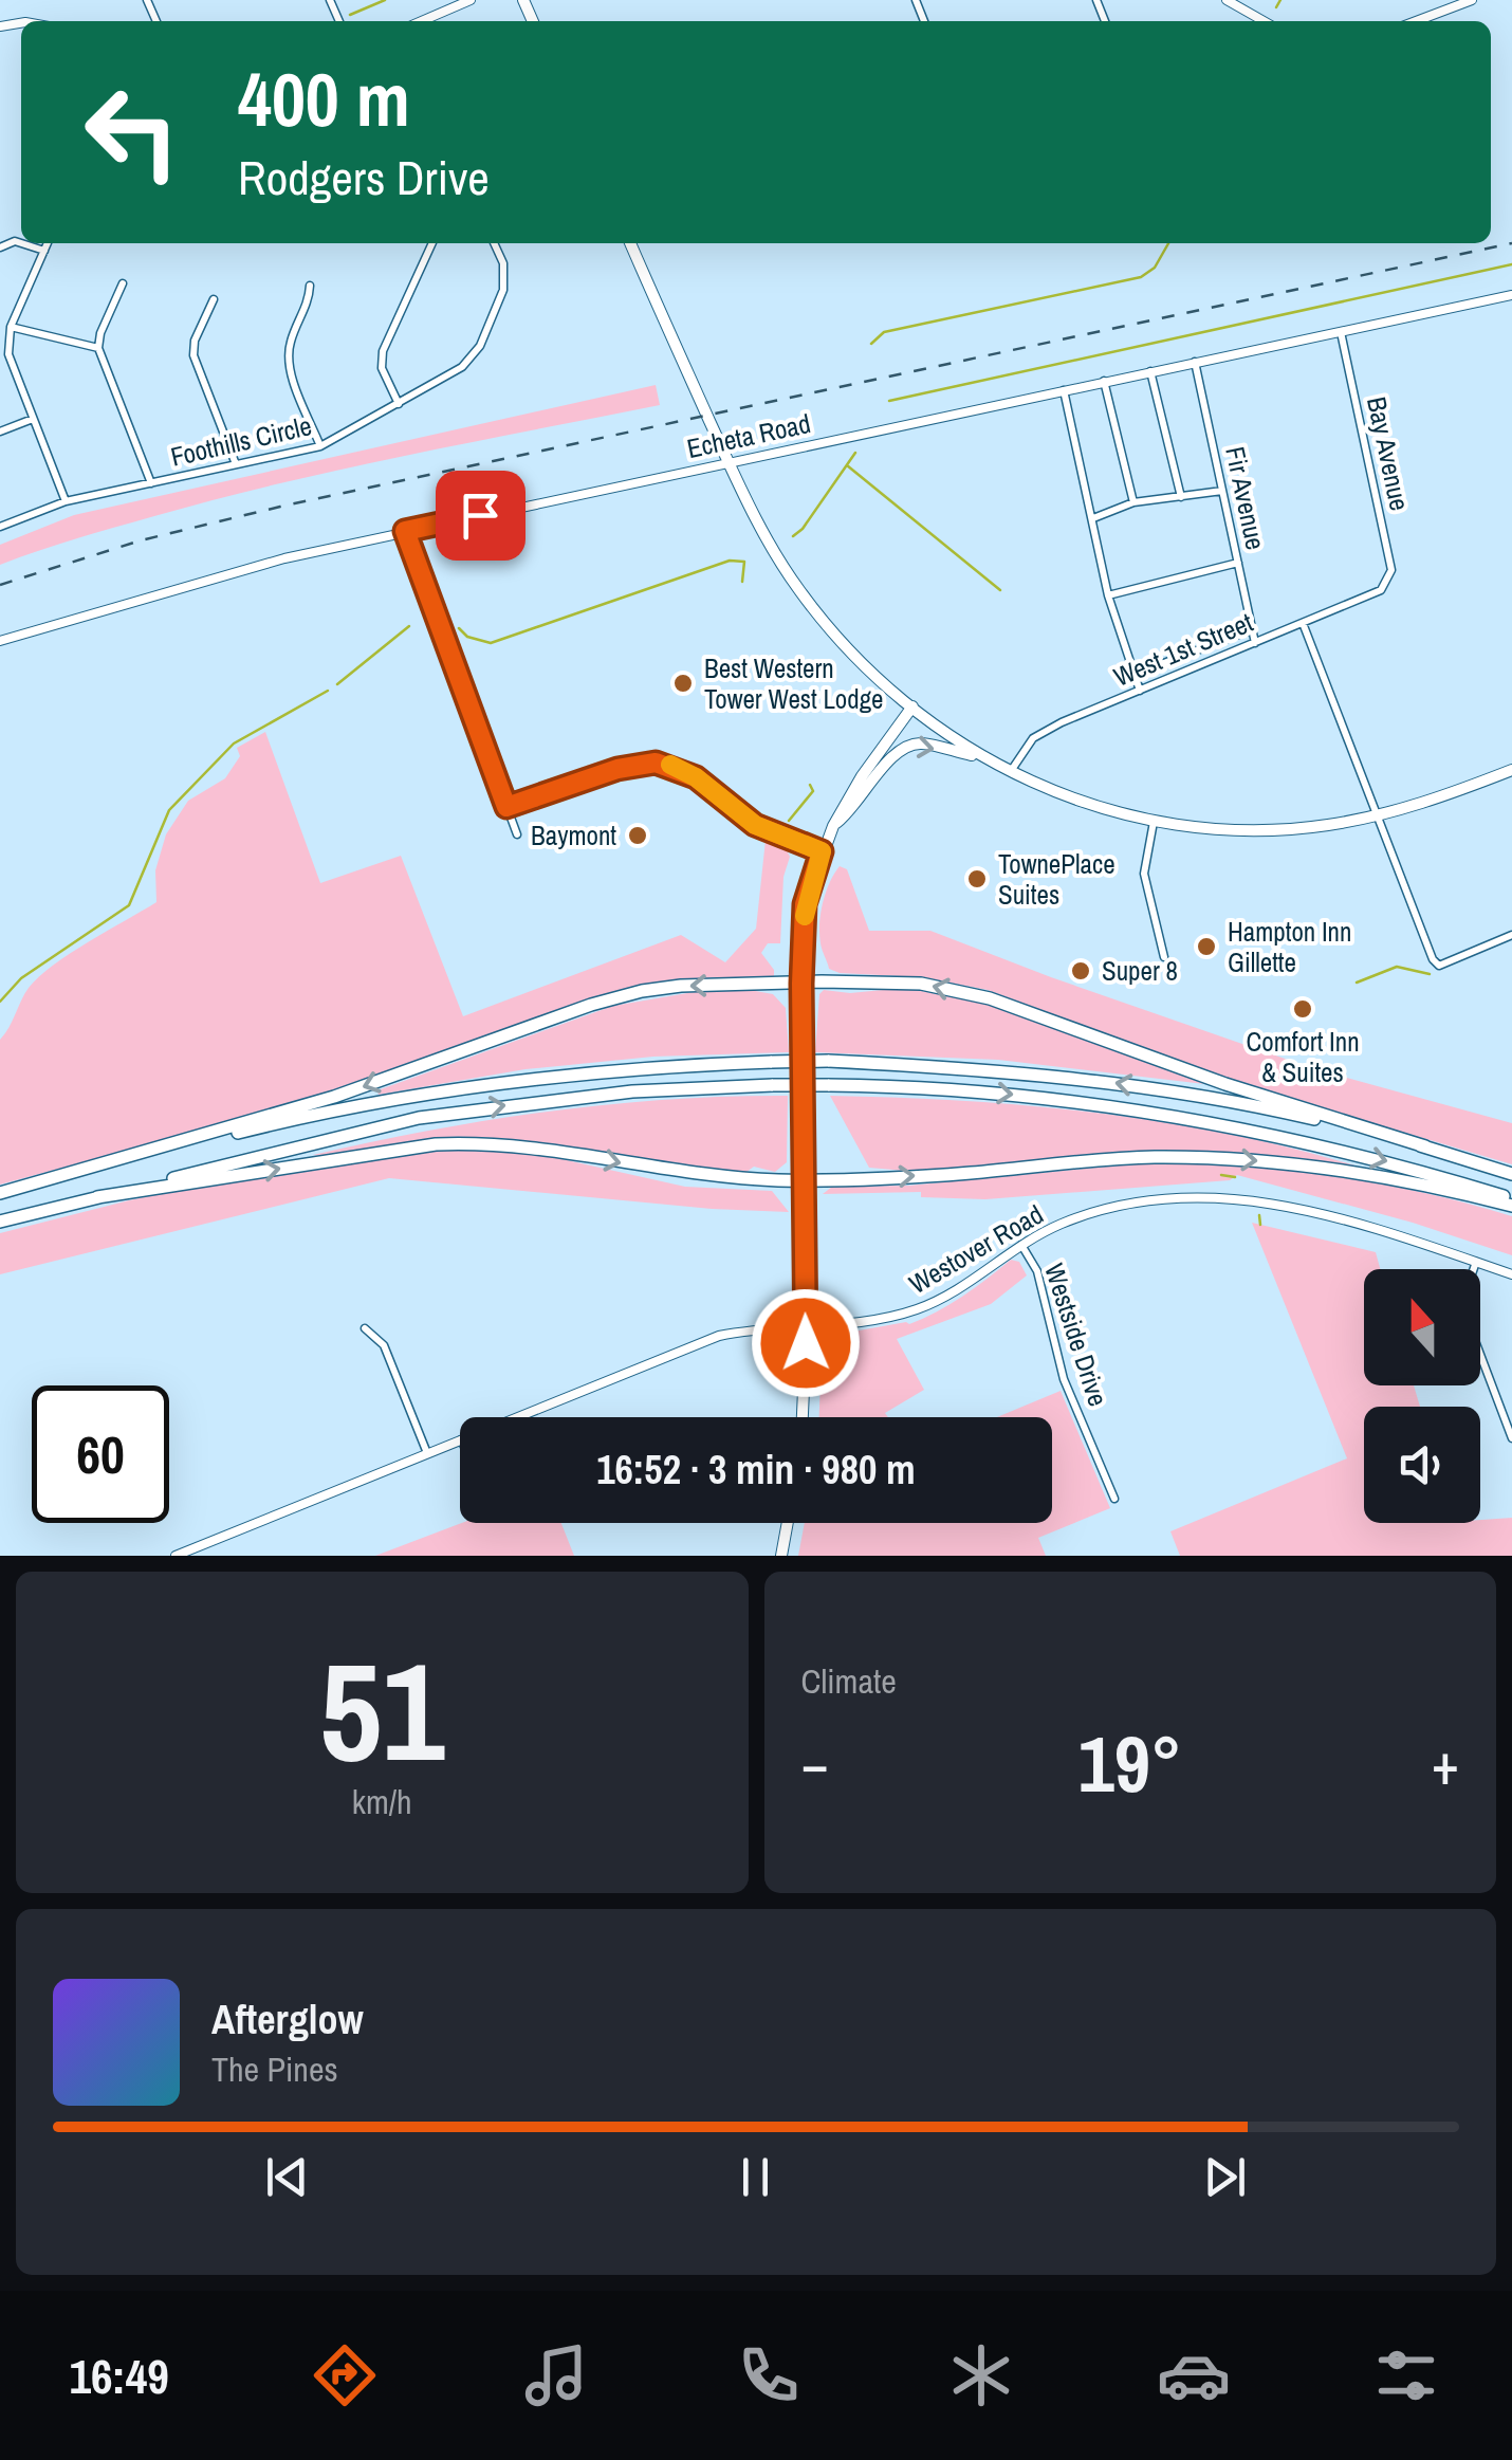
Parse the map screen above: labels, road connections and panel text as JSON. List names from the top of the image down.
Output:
{
  "streets": {
    "street": [
      "Echeta Road",
      "Foothills Circle",
      "Bay Avenue",
      "Fir Avenue",
      "West 1st Street",
      "Westover Road",
      "Westside Drive"
    ]
  },
  "crossings": [
    ["Echeta Road", "Bay Avenue"],
    ["Echeta Road", "Fir Avenue"],
    ["Bay Avenue", "West 1st Street"],
    ["Fir Avenue", "West 1st Street"],
    ["Westover Road", "Westside Drive"]
  ],
  "places": [
    "Best Western Tower West Lodge",
    "Baymont",
    "TownePlace Suites",
    "Hampton Inn Gillette",
    "Super 8",
    "Comfort Inn & Suites"
  ],
  "north": "top",
  "page": {
    "turn": ["400 m", "Rodgers Drive"],
    "limit": "60",
    "trip": "16:52 · 3 min · 980 m",
    "tile": [
      ["51", "km/h"],
      "Climate"
    ],
    "heat": ["−", "19°", "+"],
    "song": ["Afterglow", "The Pines"],
    "tabs": "16:49"
  }
}
